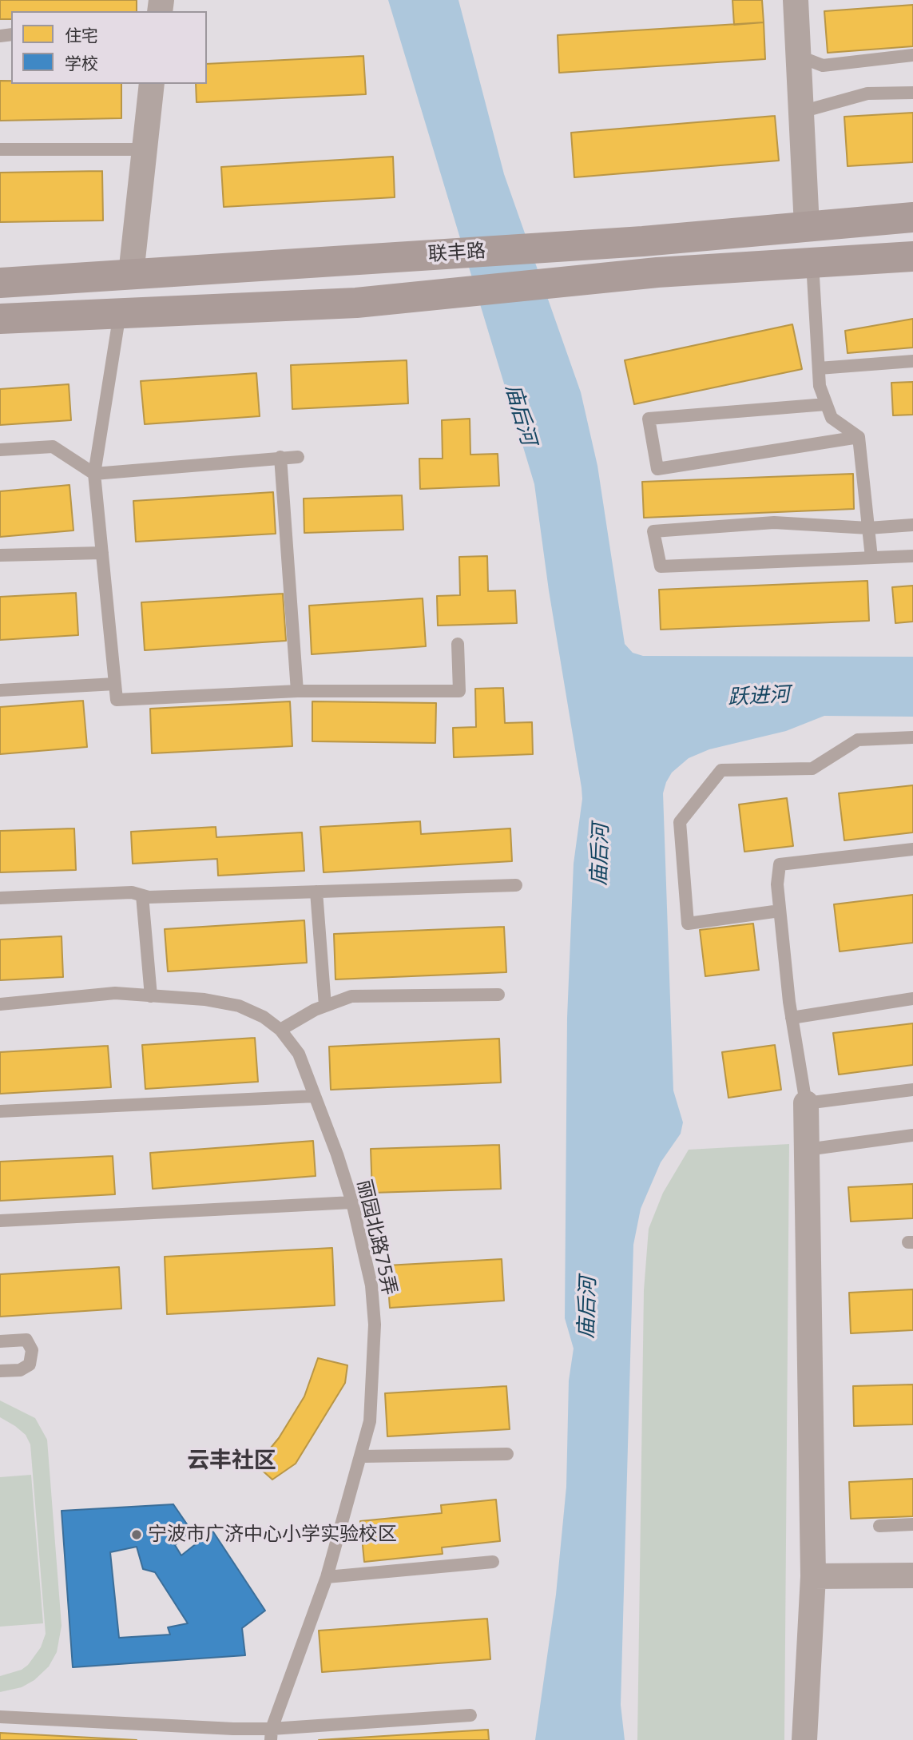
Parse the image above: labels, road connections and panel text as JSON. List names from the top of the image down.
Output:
{
  "streets": {
    "main road": ["联丰路"],
    "lane": ["丽园北路75弄"]
  },
  "districts": ["云丰社区"],
  "water": ["庙后河", "跃进河"],
  "places": ["宁波市广济中心小学实验校区"],
  "legend": ["住宅", "学校"]
}
